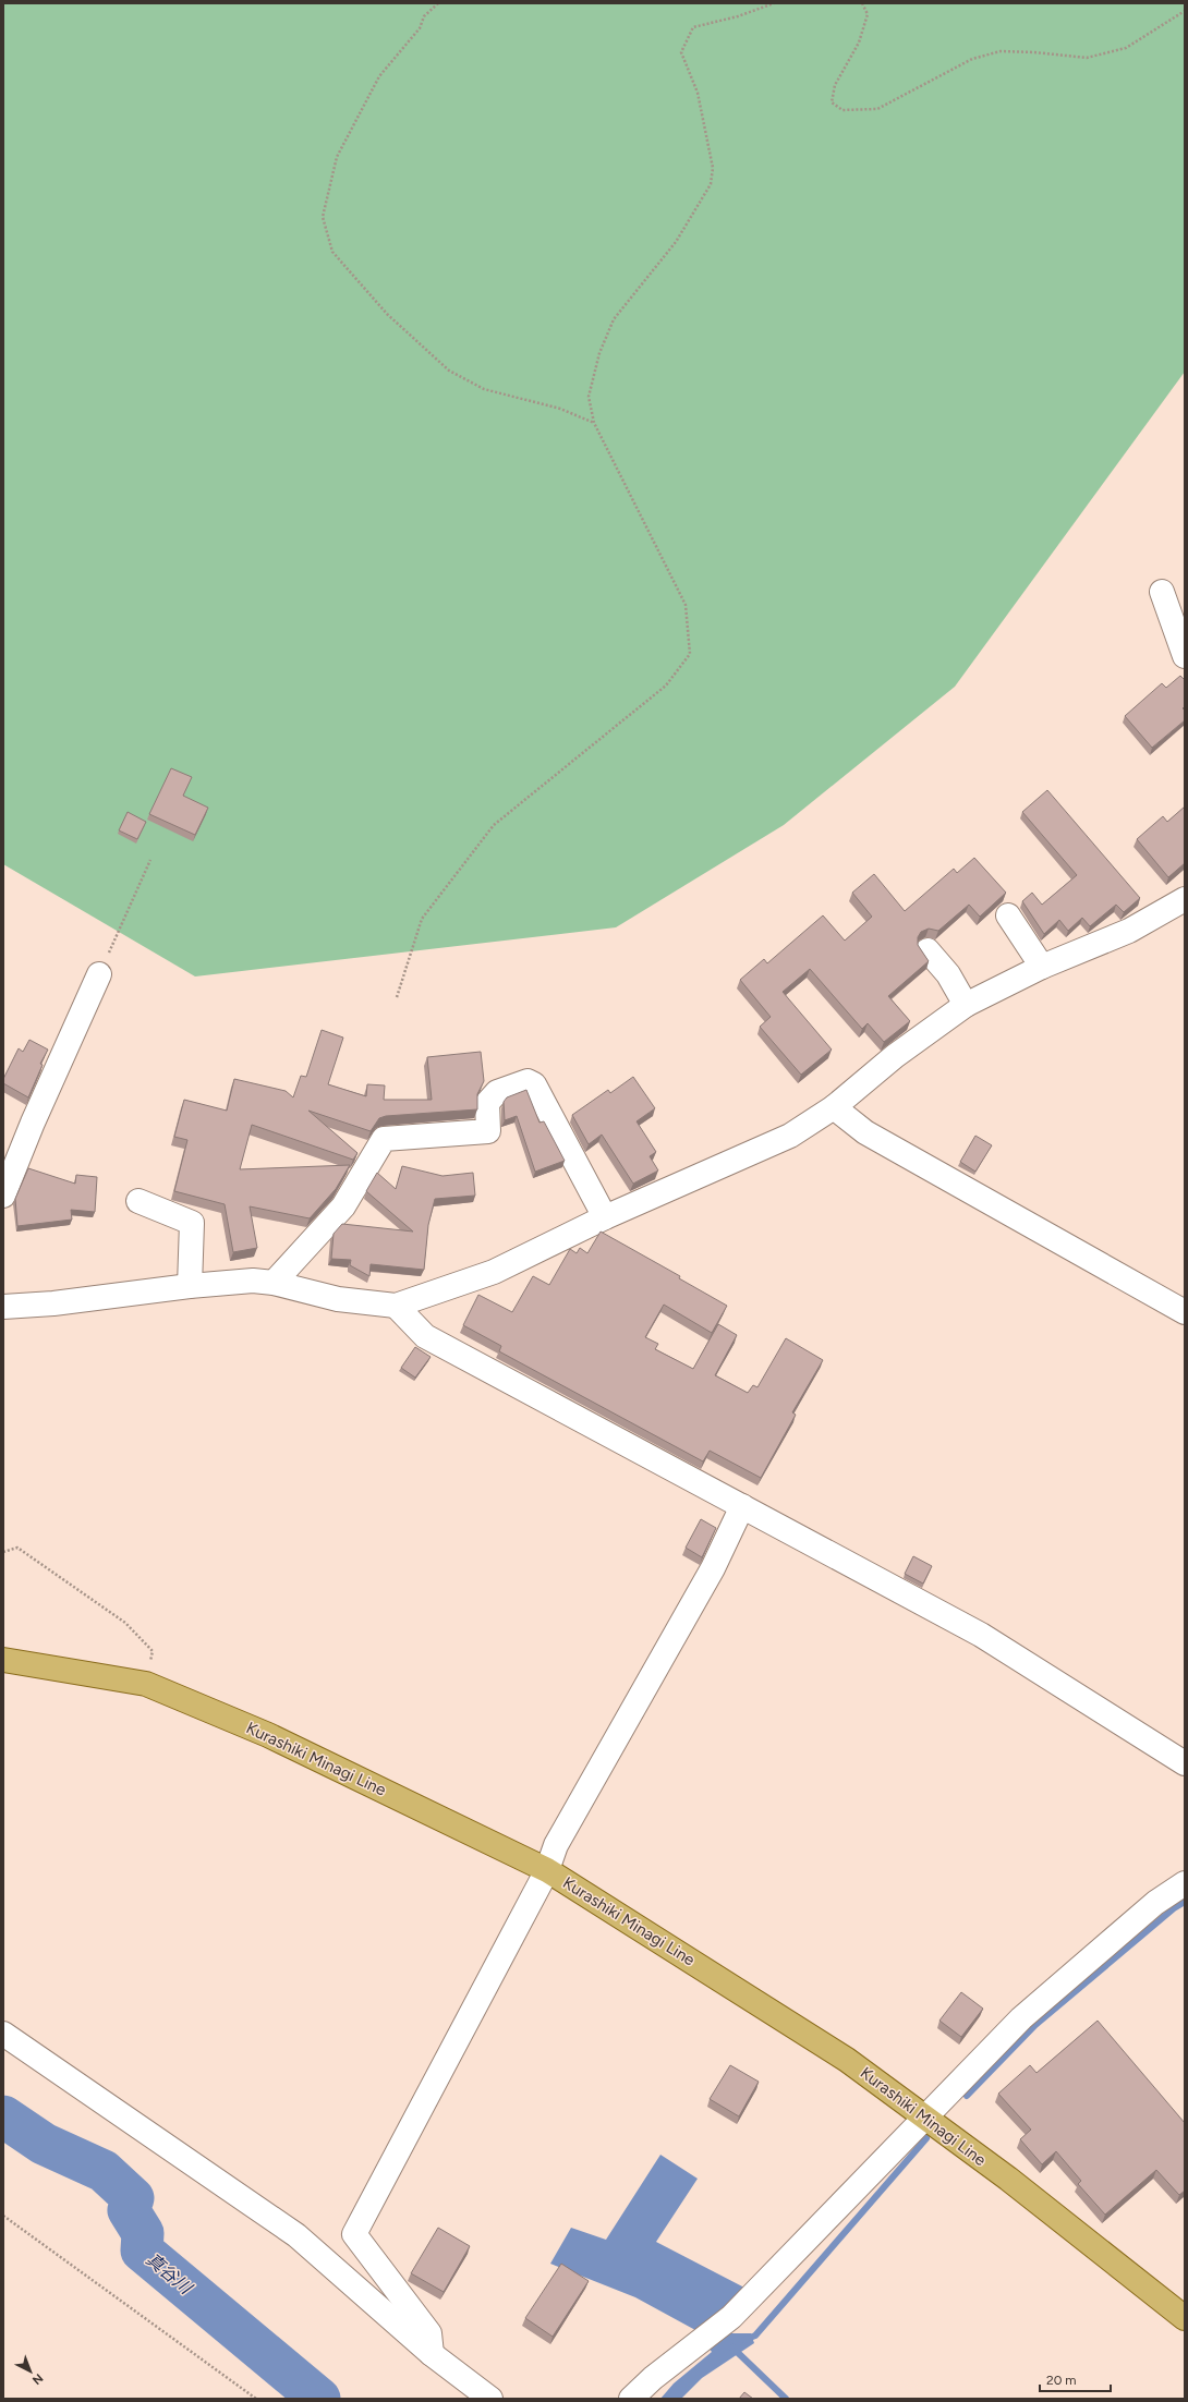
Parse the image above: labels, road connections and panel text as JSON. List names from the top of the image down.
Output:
{
  "streets": {
    "main road": ["Kurashiki Minagi Line"]
  },
  "water": ["真谷川"],
  "scale_bar": "20 m",
  "north": "bottom right"
}
